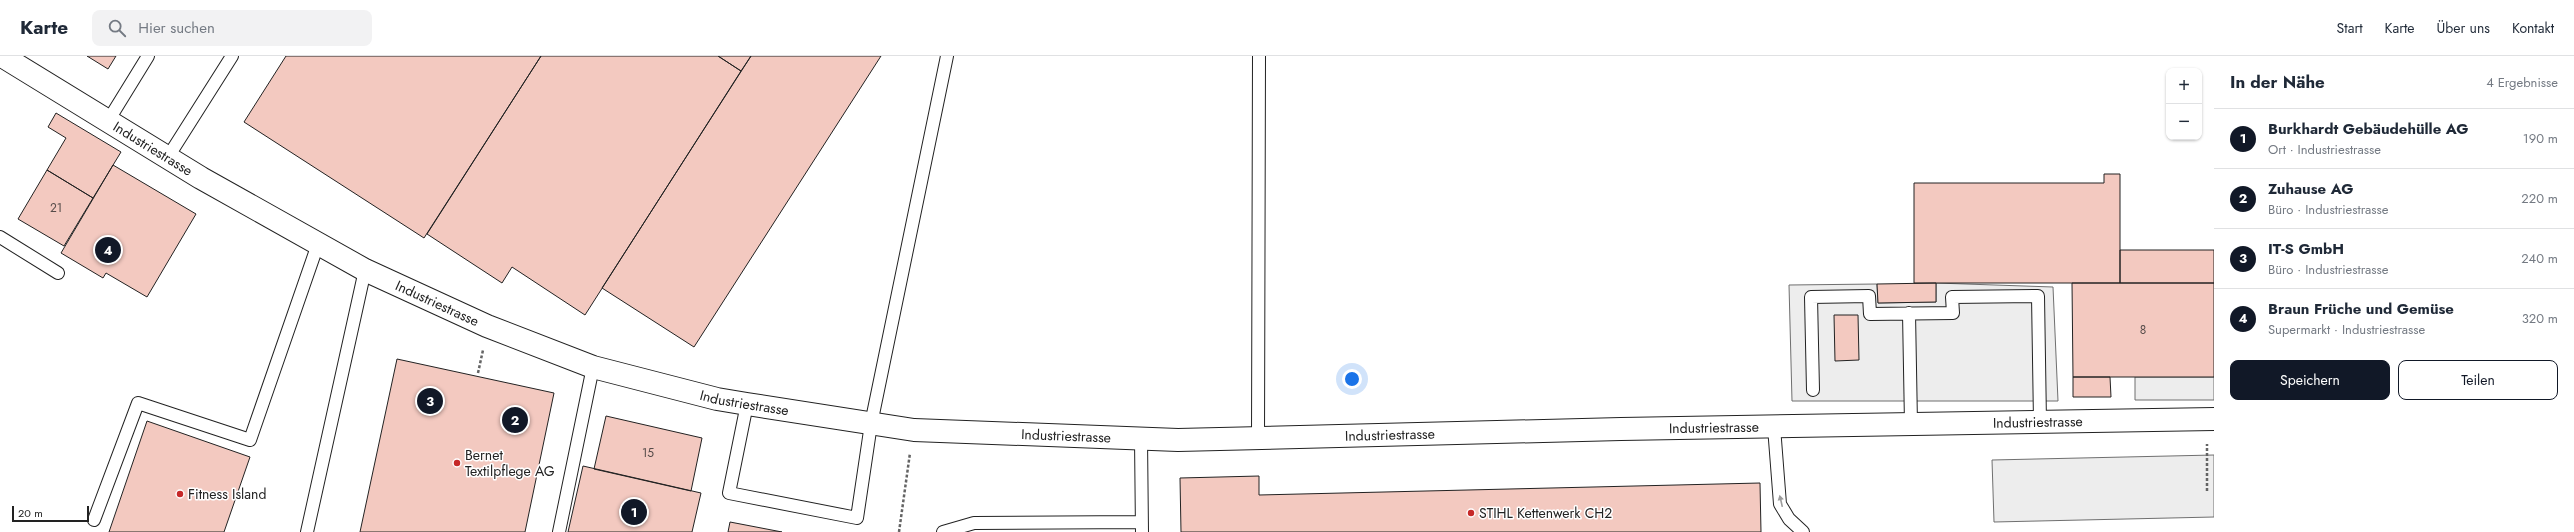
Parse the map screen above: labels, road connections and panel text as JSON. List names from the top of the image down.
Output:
{
  "streets": {
    "street": ["Industriestrasse"]
  },
  "places": ["Bernet Textilpflege AG", "Fitness Island", "STIHL Kettenwerk CH2"],
  "house_numbers": ["21", "8", "15"],
  "scale_bar": "20 m",
  "page": {
    "header": "Karte",
    "search": "Hier suchen",
    "nav": [
      "Start",
      "Karte",
      "Über uns",
      "Kontakt"
    ],
    "heading": ["In der Nähe", "4 Ergebnisse"],
    "map_buttons": ["+", "−"],
    "list": [
      {
        "mark": "1",
        "name": "Burkhardt Gebäudehülle AG",
        "note": "Ort · Industriestrasse",
        "value": "190 m"
      },
      {
        "mark": "2",
        "name": "Zuhause AG",
        "note": "Büro · Industriestrasse",
        "value": "220 m"
      },
      {
        "mark": "3",
        "name": "IT-S GmbH",
        "note": "Büro · Industriestrasse",
        "value": "240 m"
      },
      {
        "mark": "4",
        "name": "Braun Früche und Gemüse",
        "note": "Supermarkt · Industriestrasse",
        "value": "320 m"
      }
    ],
    "pins": [
      "4",
      "3",
      "2",
      "1"
    ],
    "buttons": ["Speichern", "Teilen"],
    "scale": "20 m"
  }
}
